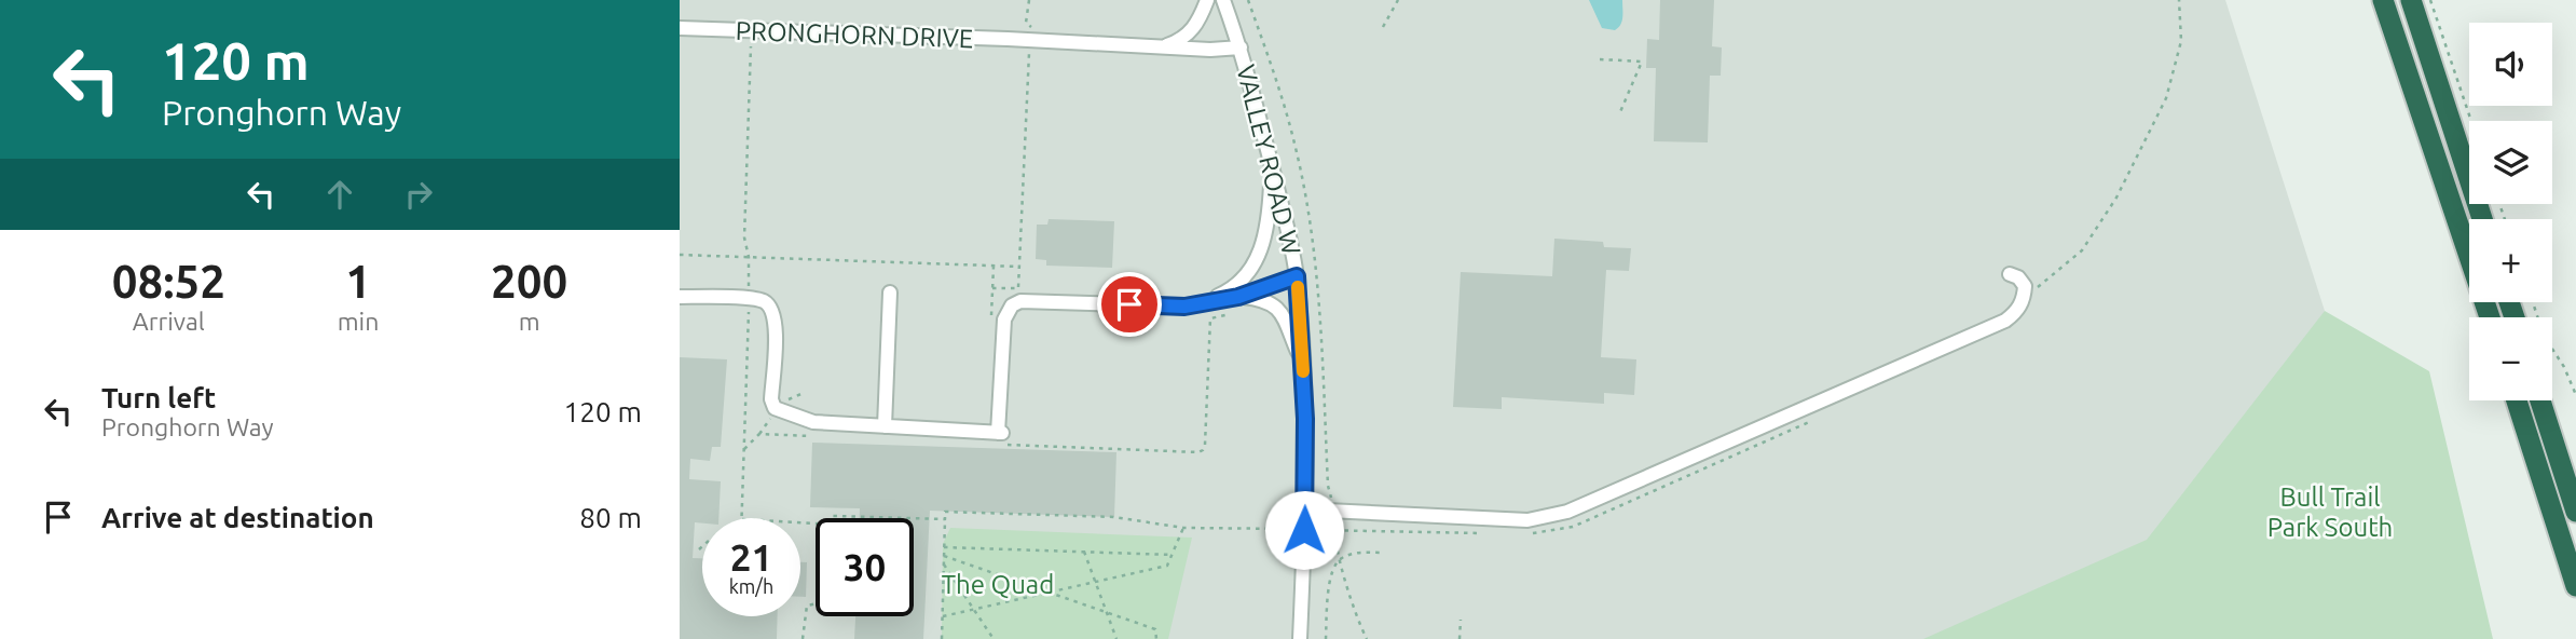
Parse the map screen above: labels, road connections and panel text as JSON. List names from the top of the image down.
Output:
{
  "streets": {
    "street": ["PRONGHORN DRIVE", "VALLEY ROAD W"]
  },
  "crossings": [
    ["PRONGHORN DRIVE", "VALLEY ROAD W"]
  ],
  "parks": ["Bull Trail Park South", "The Quad"],
  "page": {
    "turn": ["120 m", "Pronghorn Way"],
    "map_buttons": ["+", "−"],
    "eta": [
      "08:52",
      "Arrival",
      "1",
      "min",
      "200",
      "m"
    ],
    "list": [
      {
        "name": "Turn left",
        "note": "Pronghorn Way",
        "value": "120 m"
      },
      {
        "name": "Arrive at destination",
        "value": "80 m"
      }
    ],
    "speed": "21 km/h",
    "limit": "30"
  }
}
